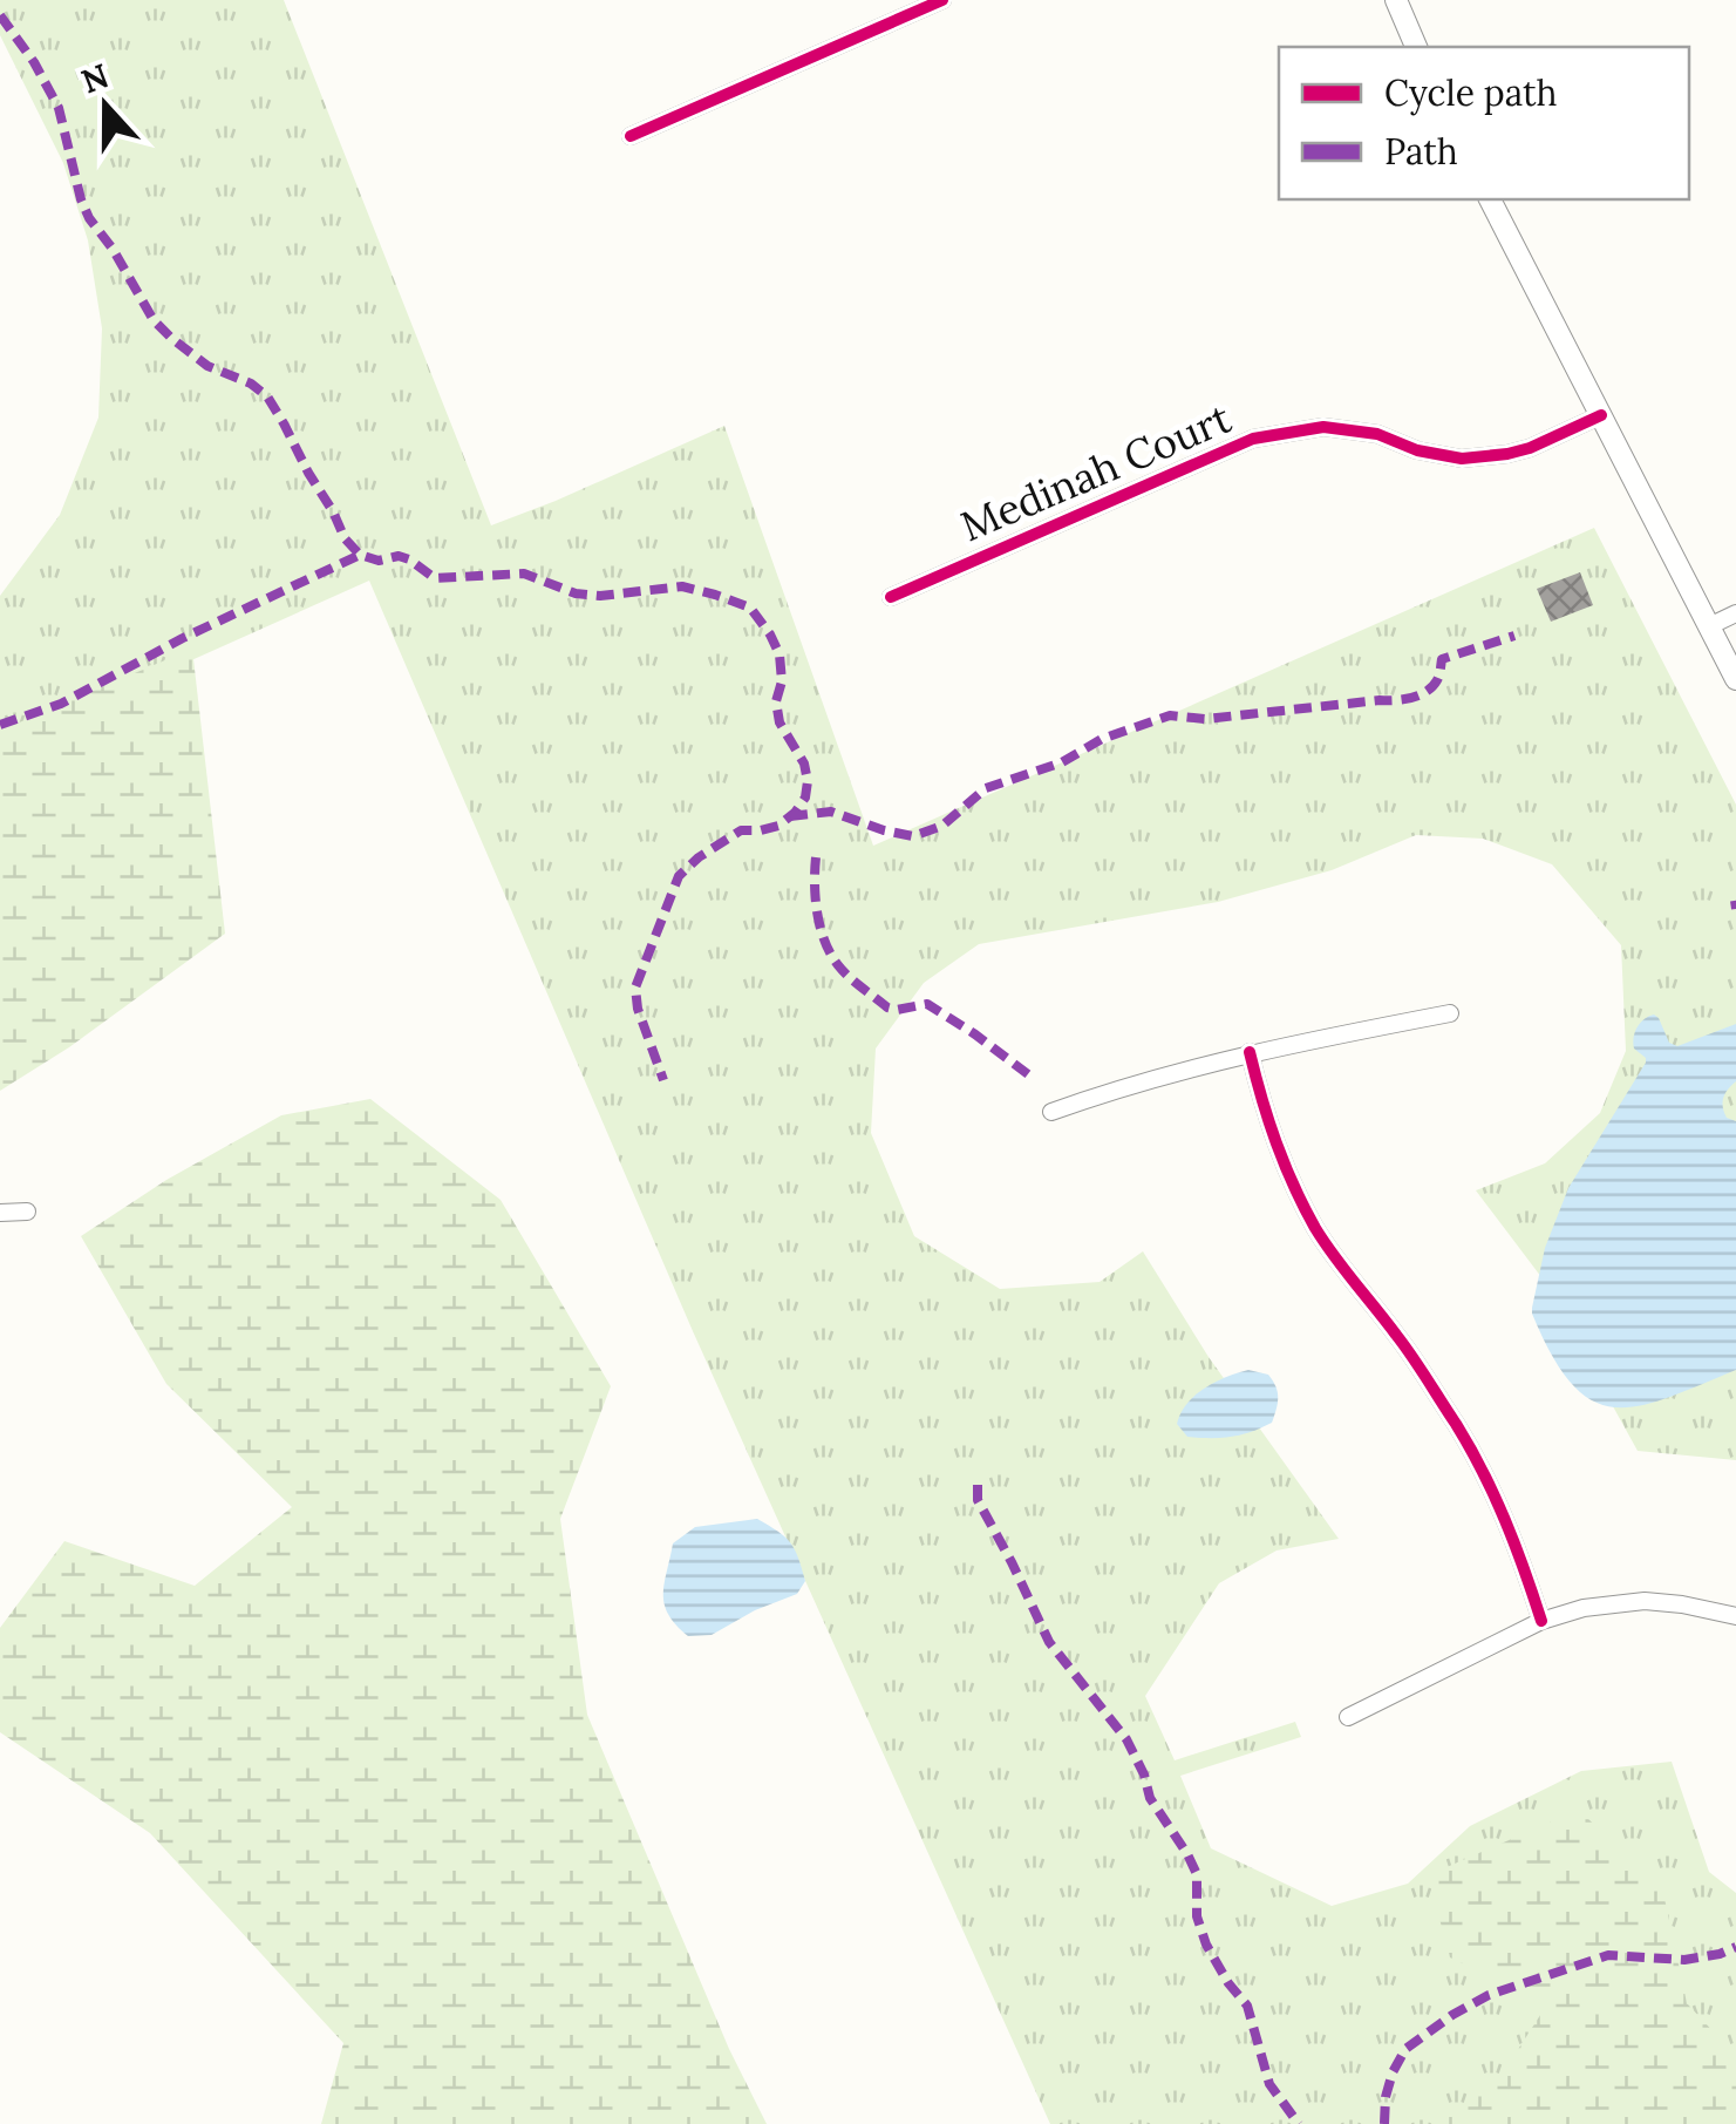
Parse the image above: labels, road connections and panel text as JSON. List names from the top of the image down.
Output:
{
  "streets": {
    "street": ["Medinah Court"]
  },
  "legend": ["Cycle path", "Path"],
  "north": "top"
}
